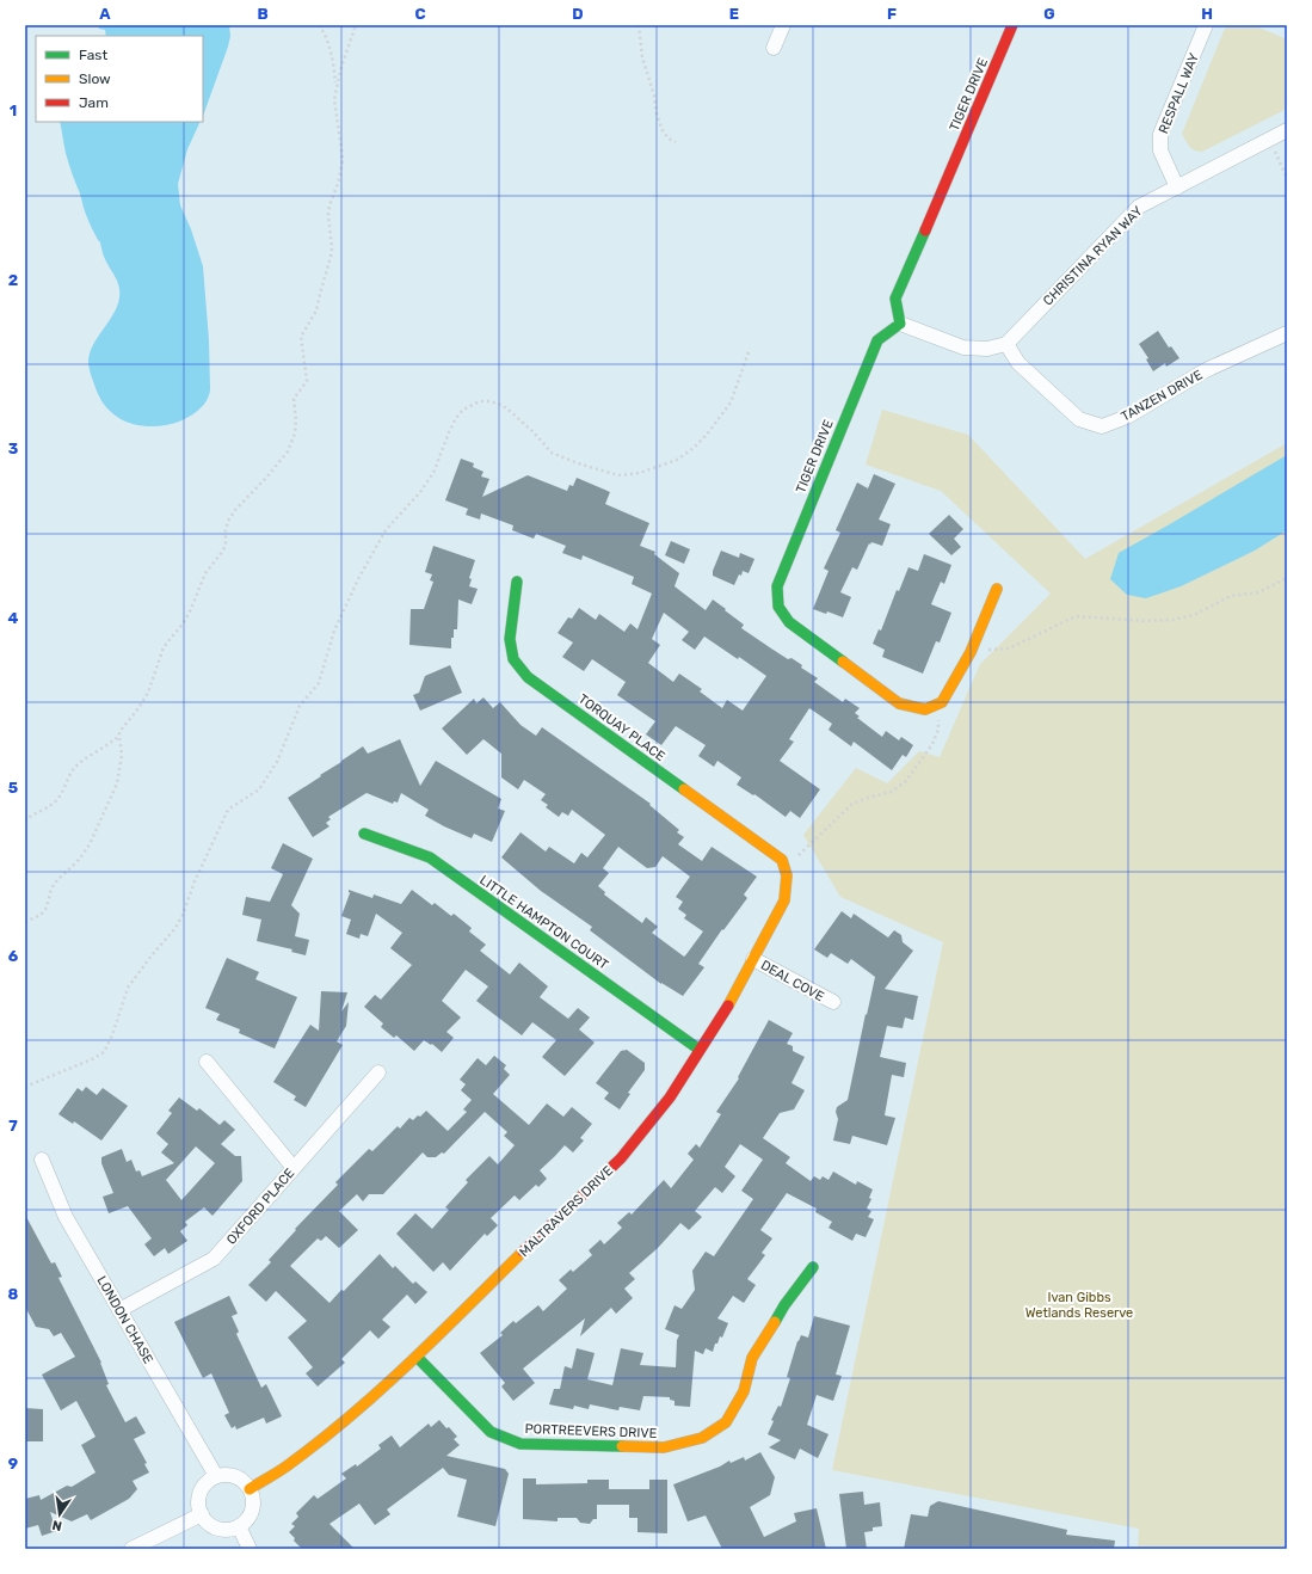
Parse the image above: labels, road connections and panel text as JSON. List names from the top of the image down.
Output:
{
  "streets": {
    "street": [
      "RESPALL WAY",
      "TIGER DRIVE",
      "CHRISTINA RYAN WAY",
      "TANZEN DRIVE",
      "TORQUAY PLACE",
      "LITTLE HAMPTON COURT",
      "DEAL COVE",
      "OXFORD PLACE",
      "MALTRAVERS DRIVE",
      "LONDON CHASE",
      "PORTREEVERS DRIVE"
    ]
  },
  "crossings": [
    ["RESPALL WAY", "CHRISTINA RYAN WAY"],
    ["CHRISTINA RYAN WAY", "TANZEN DRIVE"],
    ["TORQUAY PLACE", "MALTRAVERS DRIVE"],
    ["LITTLE HAMPTON COURT", "MALTRAVERS DRIVE"],
    ["DEAL COVE", "MALTRAVERS DRIVE"],
    ["OXFORD PLACE", "LONDON CHASE"],
    ["MALTRAVERS DRIVE", "LONDON CHASE"],
    ["MALTRAVERS DRIVE", "PORTREEVERS DRIVE"]
  ],
  "parks": ["Ivan Gibbs Wetlands Reserve"],
  "legend": ["Fast", "Slow", "Jam"],
  "north": "bottom",
  "grid": {
    "columns": [
      "A",
      "B",
      "C",
      "D",
      "E",
      "F",
      "G",
      "H"
    ],
    "rows": [
      "1",
      "2",
      "3",
      "4",
      "5",
      "6",
      "7",
      "8",
      "9"
    ]
  }
}
